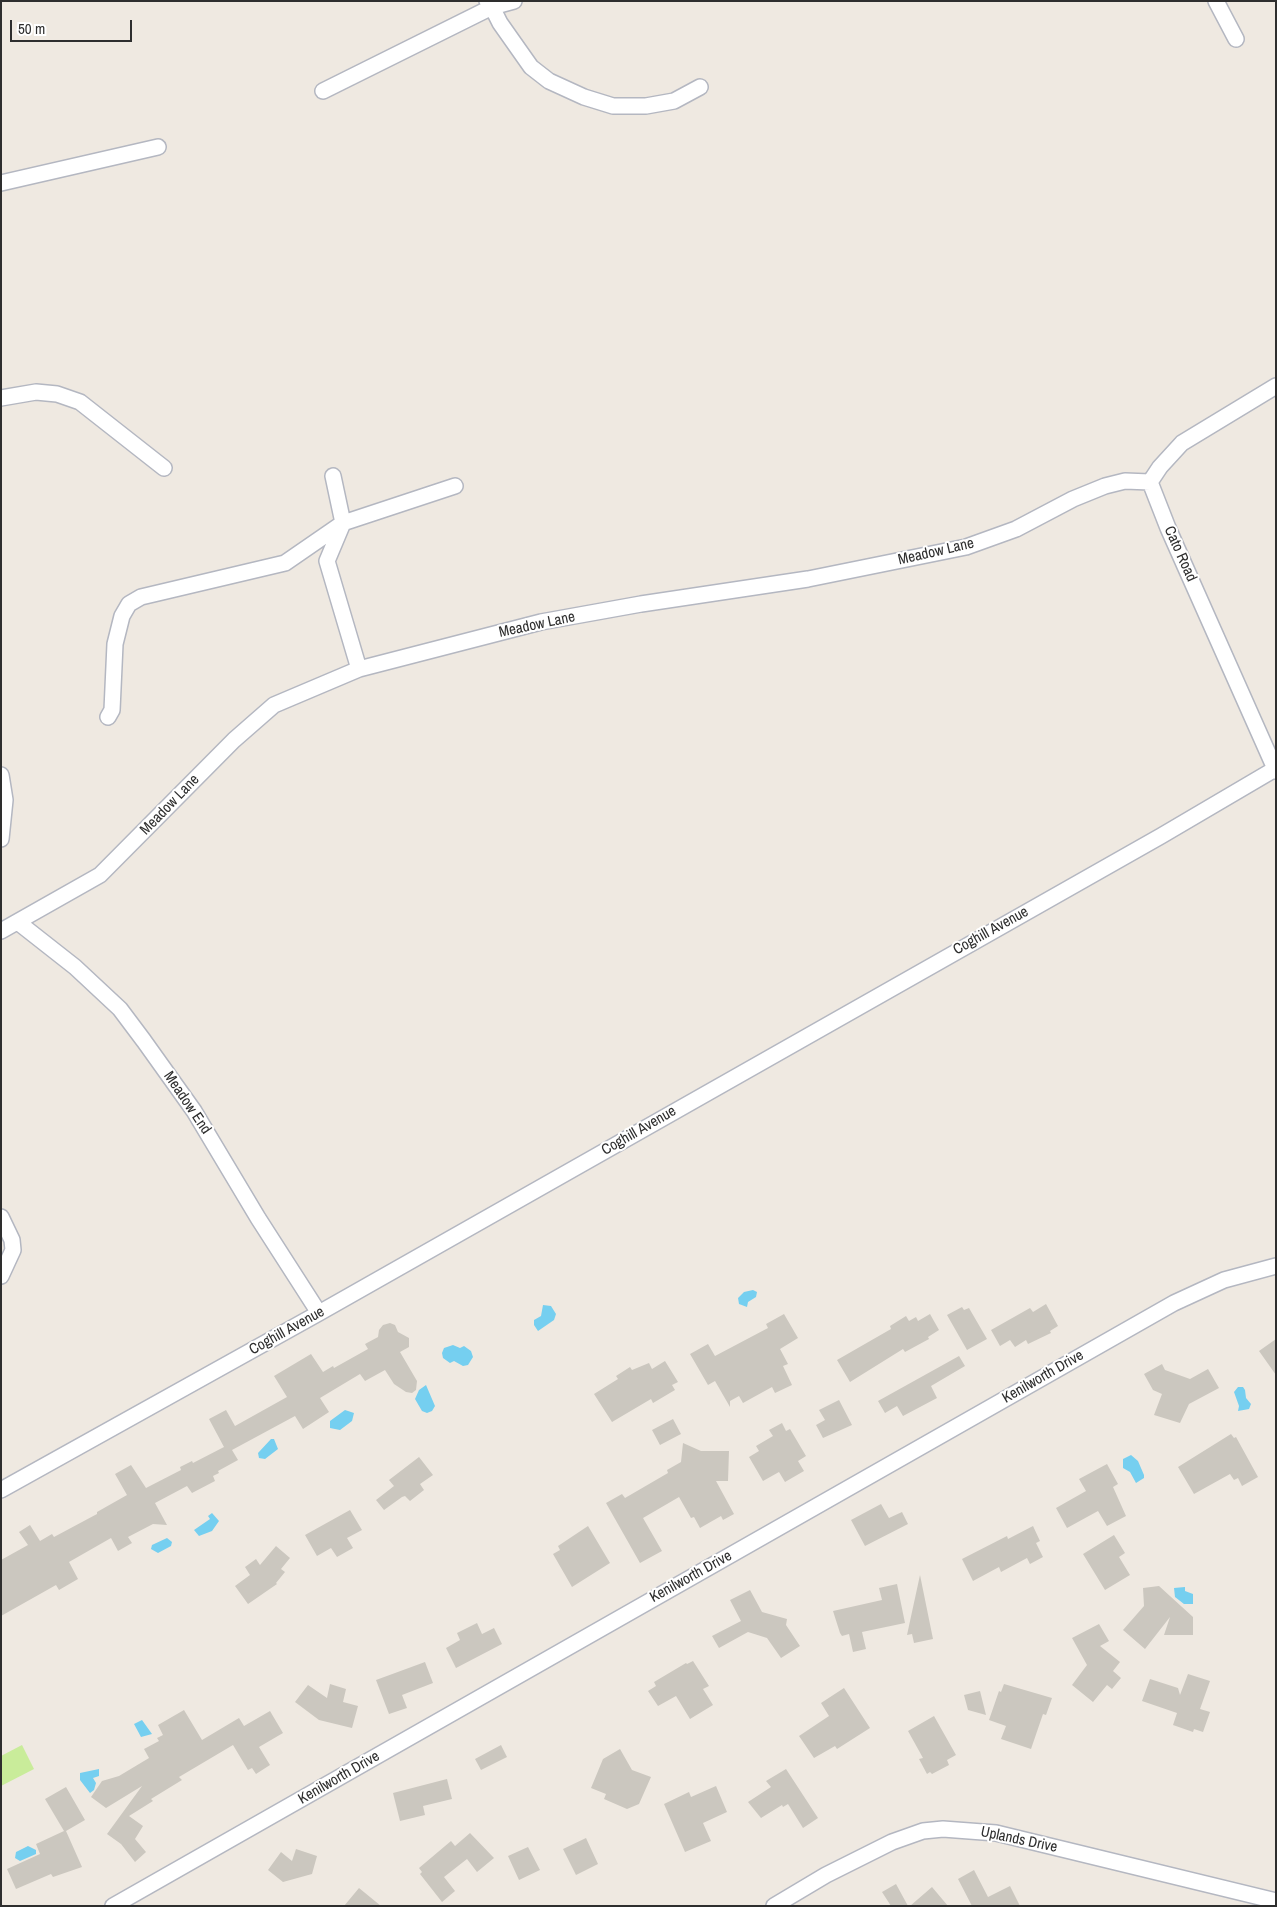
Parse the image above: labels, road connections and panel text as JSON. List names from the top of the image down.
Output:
{
  "streets": {
    "street": [
      "Meadow Lane",
      "Cato Road",
      "Coghill Avenue",
      "Meadow End",
      "Kenilworth Drive",
      "Uplands Drive"
    ]
  },
  "crossings": [
    ["Meadow Lane", "Cato Road"],
    ["Meadow Lane", "Meadow End"],
    ["Cato Road", "Coghill Avenue"],
    ["Coghill Avenue", "Meadow End"]
  ],
  "scale_bar": "50 m"
}
